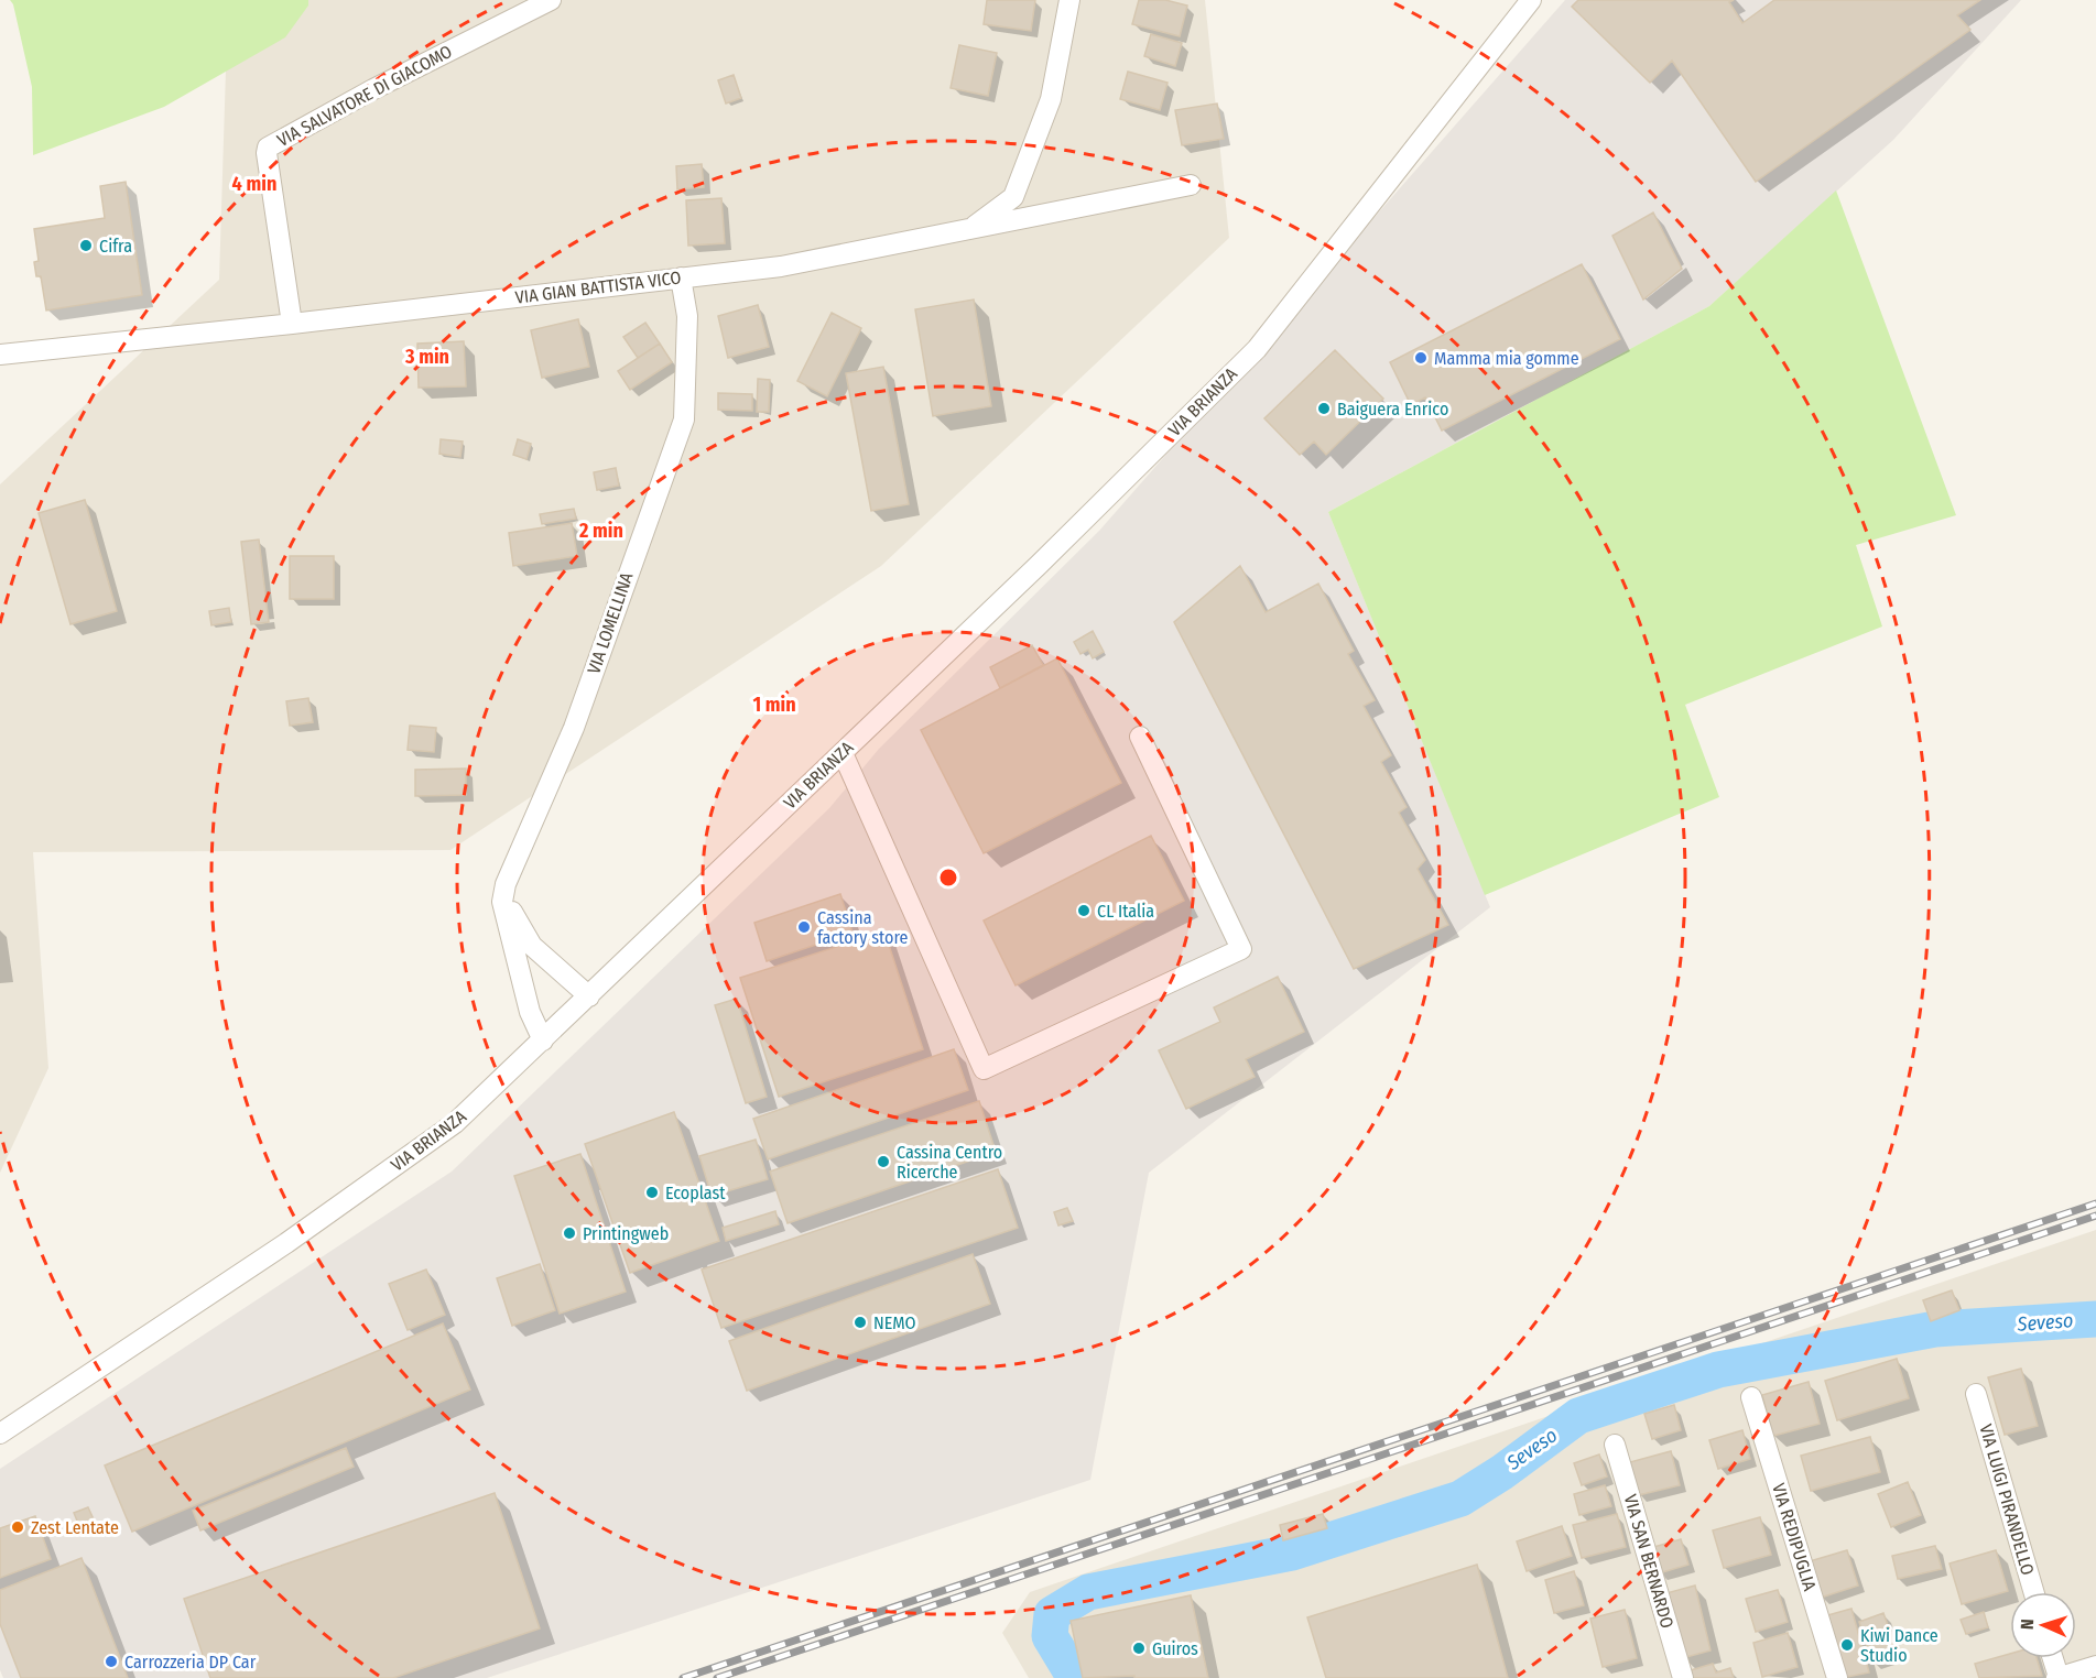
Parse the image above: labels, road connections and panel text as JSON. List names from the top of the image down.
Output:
{
  "streets": {
    "street": [
      "VIA SALVATORE DI GIACOMO",
      "VIA GIAN BATTISTA VICO",
      "VIA BRIANZA",
      "VIA LOMELLINA",
      "VIA LUIGI PIRANDELLO",
      "VIA REDIPUGLIA",
      "VIA SAN BERNARDO"
    ]
  },
  "crossings": [
    ["VIA SALVATORE DI GIACOMO", "VIA GIAN BATTISTA VICO"],
    ["VIA GIAN BATTISTA VICO", "VIA LOMELLINA"],
    ["VIA BRIANZA", "VIA LOMELLINA"]
  ],
  "water": ["Seveso"],
  "places": [
    "Cifra",
    "Mamma mia gomme",
    "Baiguera Enrico",
    "CL Italia",
    "Cassina factory store",
    "Cassina Centro Ricerche",
    "Ecoplast",
    "Printingweb",
    "NEMO",
    "Zest Lentate",
    "Kiwi Dance Studio",
    "Guiros",
    "Carrozzeria DP Car"
  ],
  "north": "left",
  "rings": [
    "4 min",
    "3 min",
    "2 min",
    "1 min"
  ]
}
